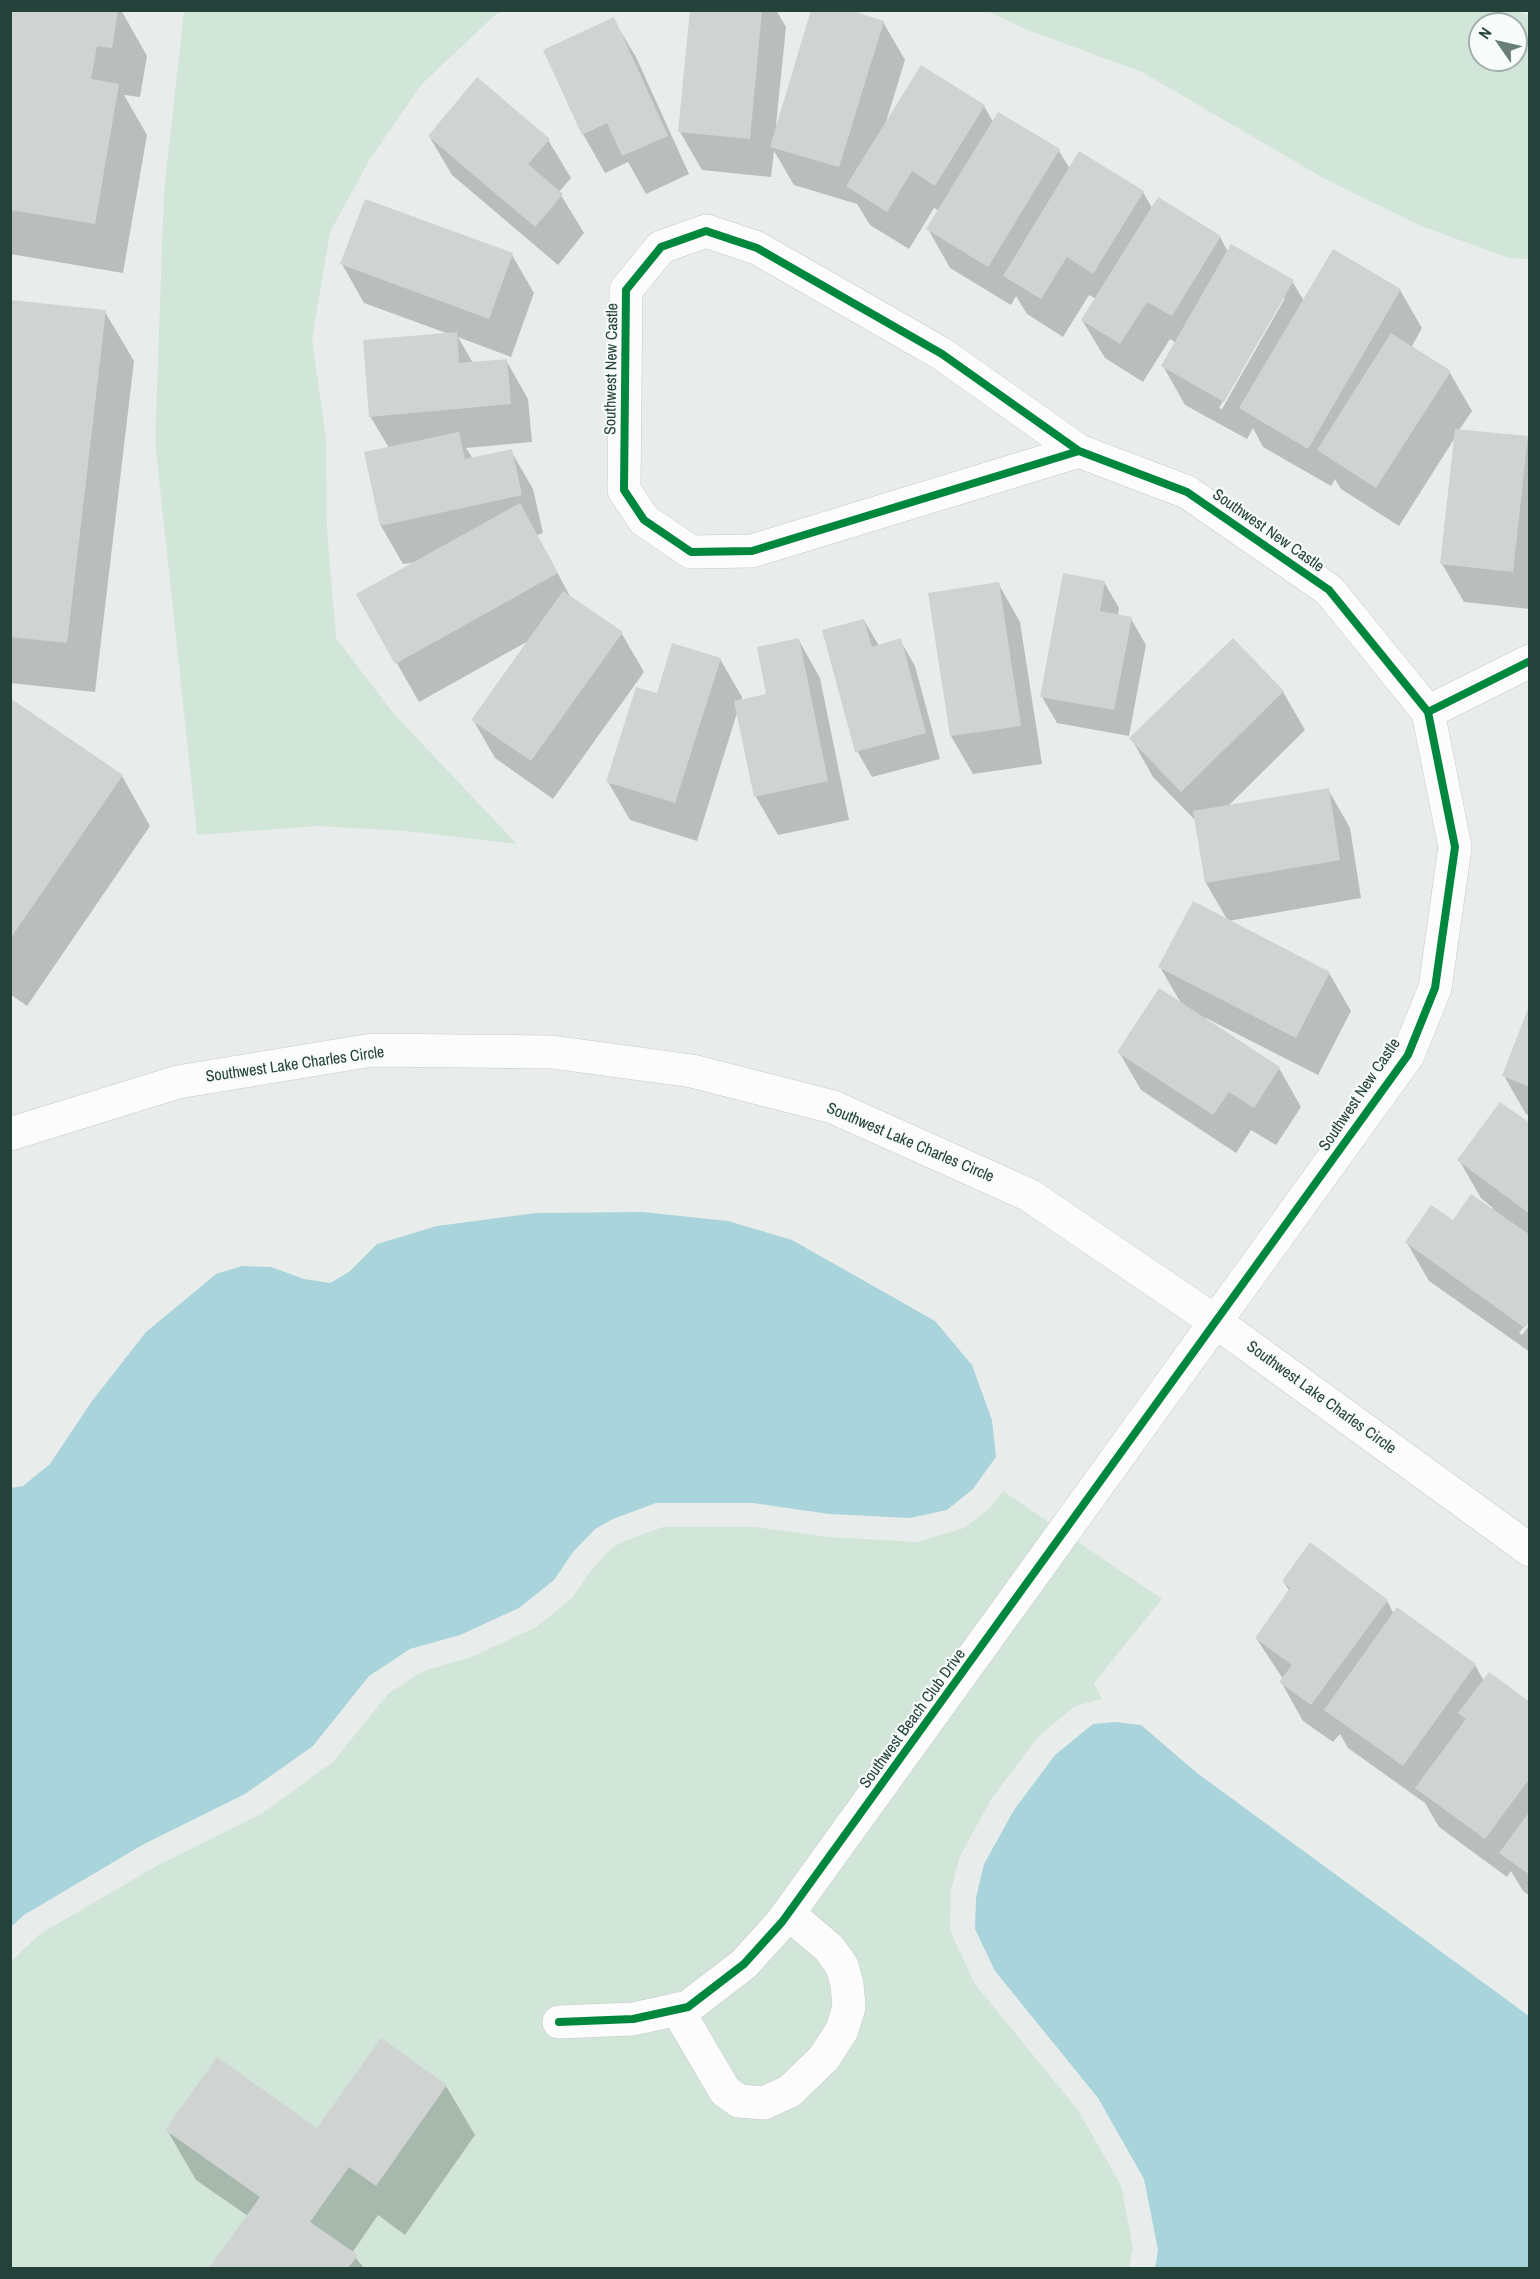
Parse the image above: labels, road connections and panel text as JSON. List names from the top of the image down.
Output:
{
  "streets": {
    "street": ["Southwest New Castle", "Southwest Lake Charles Circle", "Southwest Beach Club Drive"]
  },
  "crossings": [
    ["Southwest New Castle", "Southwest Lake Charles Circle"],
    ["Southwest New Castle", "Southwest Beach Club Drive"],
    ["Southwest Lake Charles Circle", "Southwest Beach Club Drive"]
  ],
  "north": "top left"
}
